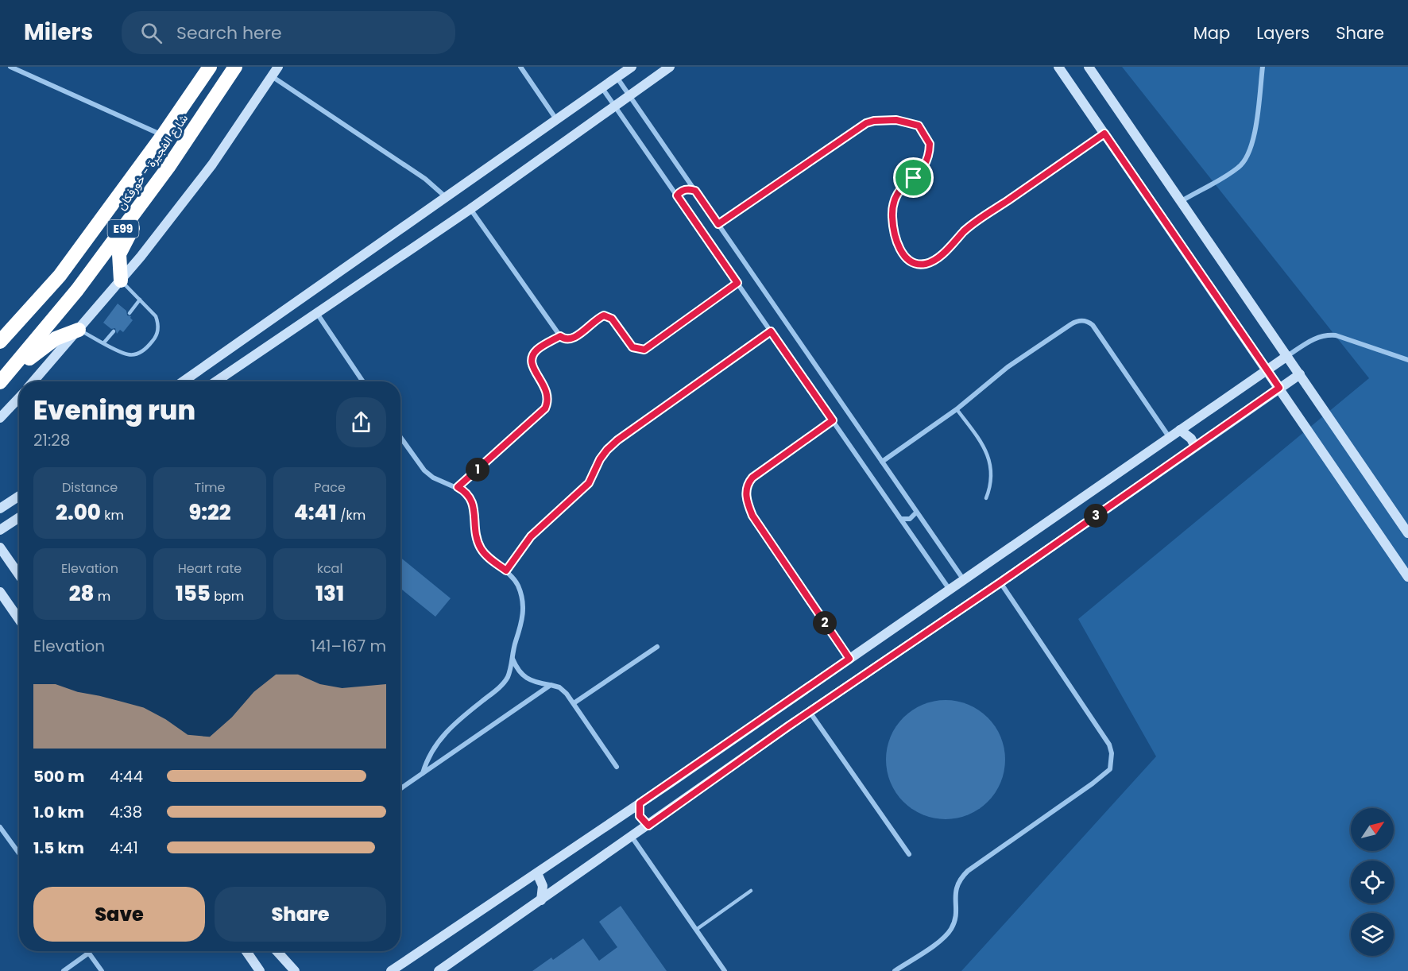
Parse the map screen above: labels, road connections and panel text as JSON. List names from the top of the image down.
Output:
{
  "streets": {
    "highway": ["شارع الفجيرة - خورفكان", "E99"]
  },
  "north": "top right",
  "page": {
    "header": "Milers",
    "search": "Search here",
    "nav": ["Map", "Layers", "Share"],
    "heading": ["Evening run", "21:28"],
    "pins": ["1", "3", "2"],
    "stats": [
      ["Distance", "2.00 km"],
      ["Time", "9:22"],
      ["Pace", "4:41 /km"],
      ["Elevation", "28 m"],
      ["Heart rate", "155 bpm"],
      ["kcal", "131"]
    ],
    "chart": ["Elevation", "141–167 m"],
    "list": [
      {
        "name": "500 m",
        "note": "4:44"
      },
      {
        "name": "1.0 km",
        "note": "4:38"
      },
      {
        "name": "1.5 km",
        "note": "4:41"
      }
    ],
    "buttons": ["Save", "Share"]
  }
}
